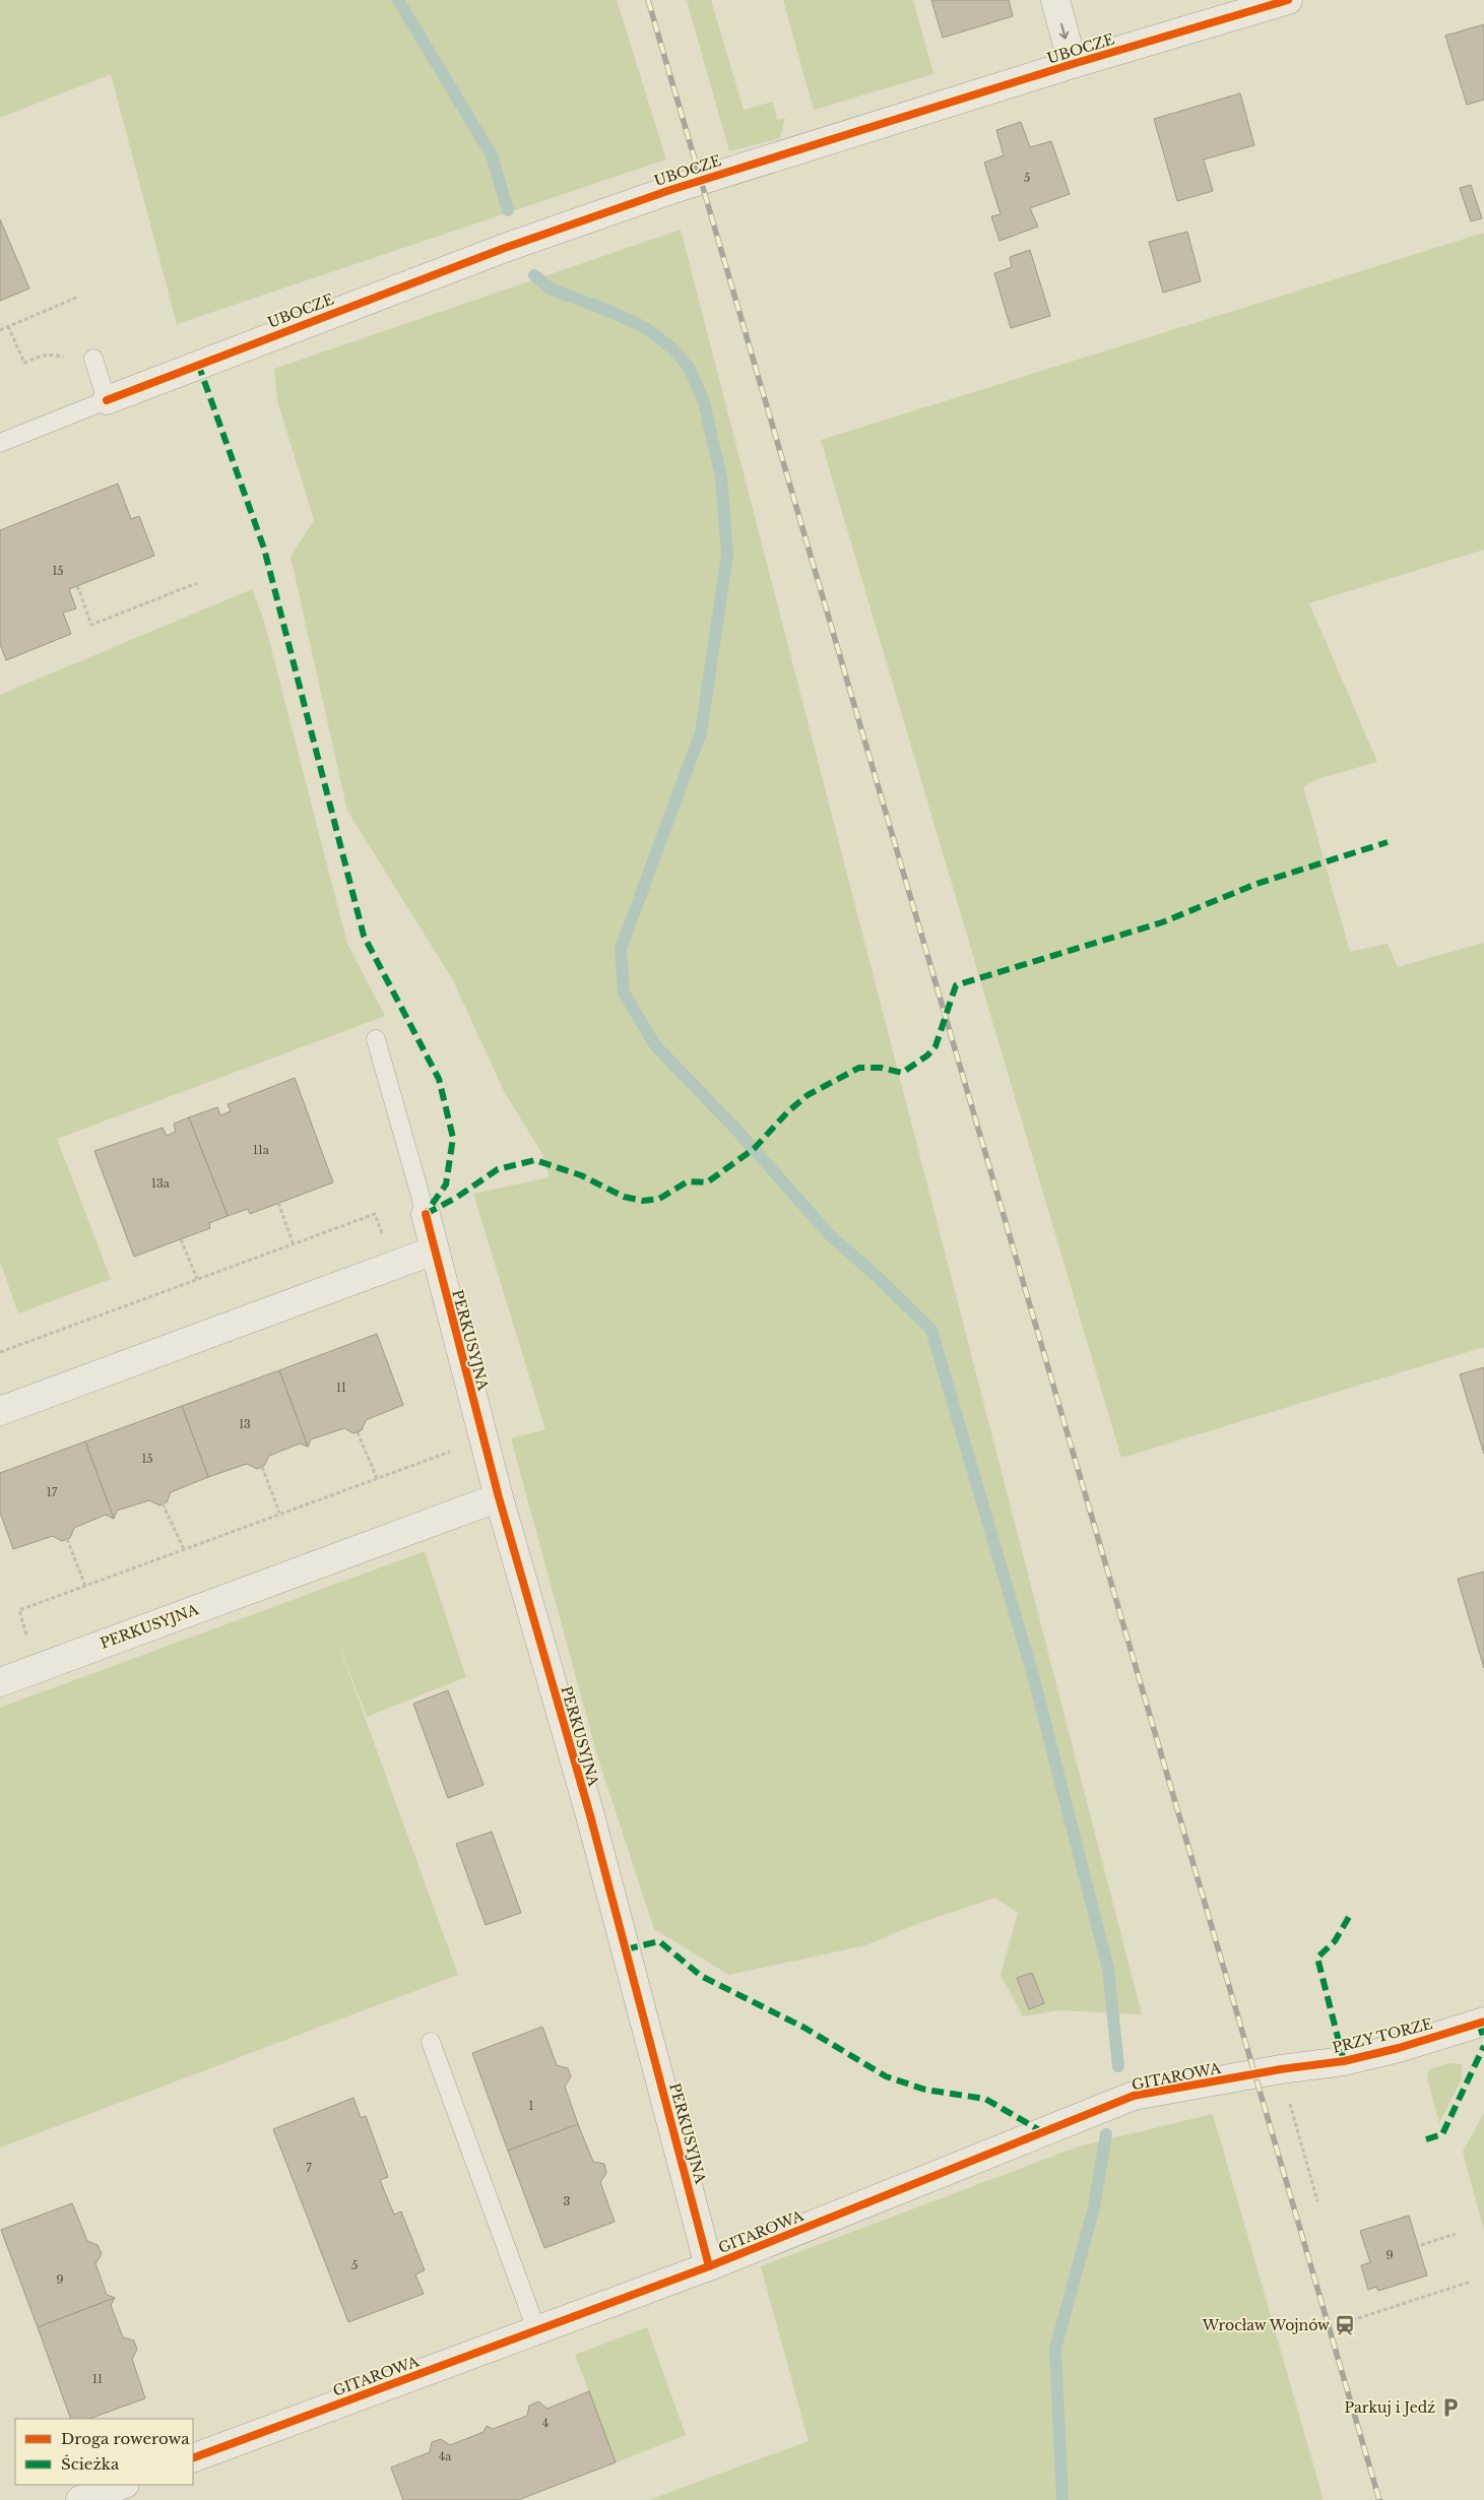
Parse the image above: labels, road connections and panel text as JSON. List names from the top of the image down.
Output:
{
  "streets": {
    "street": [
      "UBOCZE",
      "PERKUSYJNA",
      "PRZY TORZE",
      "GITAROWA"
    ]
  },
  "crossings": [
    ["PERKUSYJNA", "GITAROWA"],
    ["PRZY TORZE", "GITAROWA"]
  ],
  "places": {
    "station": ["Wrocław Wojnów"],
    "parking": ["Parkuj i Jedź"]
  },
  "house_numbers": [
    "5",
    "15",
    "11a",
    "13a",
    "11",
    "13",
    "15",
    "17",
    "1",
    "7",
    "3",
    "9",
    "5",
    "9",
    "11",
    "4",
    "4a"
  ],
  "legend": ["Droga rowerowa", "Ścieżka"]
}
